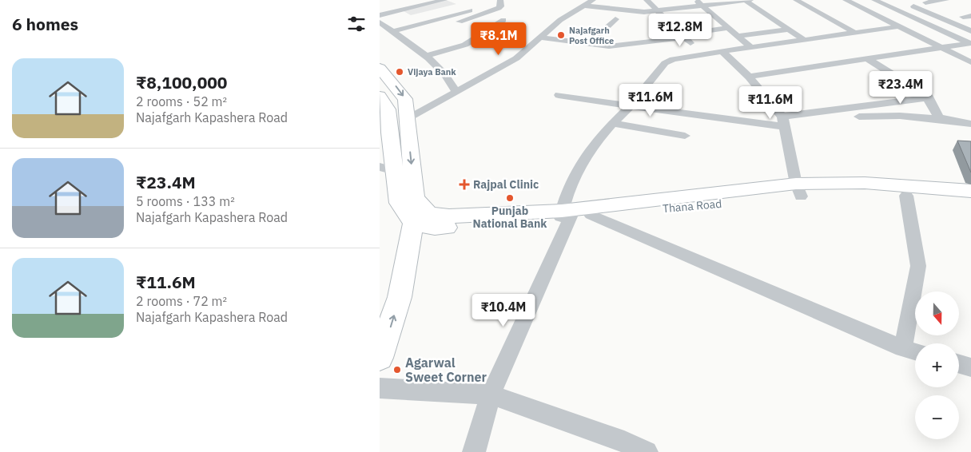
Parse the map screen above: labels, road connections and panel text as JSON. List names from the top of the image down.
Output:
{
  "streets": {
    "main road": ["Thana Road"]
  },
  "places": {
    "other": [
      "Najafgarh Post Office",
      "Vijaya Bank",
      "Punjab National Bank",
      "Agarwal Sweet Corner"
    ],
    "health": ["Rajpal Clinic"]
  },
  "north": "bottom",
  "page": {
    "heading": "6 homes",
    "price": [
      "₹12.8M",
      "₹8.1M",
      "₹23.4M",
      "₹11.6M",
      "₹11.6M",
      "₹10.4M"
    ],
    "list": [
      {
        "name": "₹8,100,000",
        "note": "2 rooms · 52 m² · Najafgarh Kapashera Road"
      },
      {
        "name": "₹23.4M",
        "note": "5 rooms · 133 m² · Najafgarh Kapashera Road"
      },
      {
        "name": "₹11.6M",
        "note": "2 rooms · 72 m² · Najafgarh Kapashera Road"
      }
    ],
    "map_buttons": ["+", "−"]
  }
}
